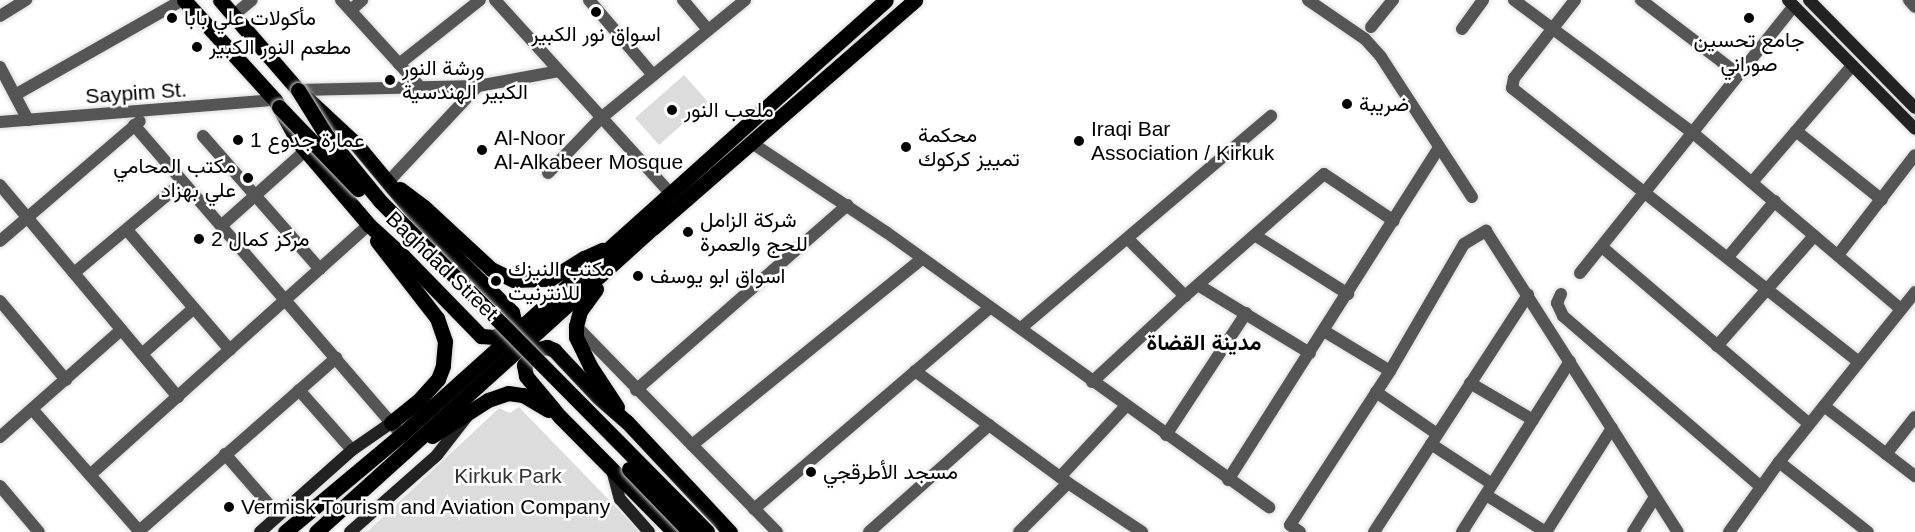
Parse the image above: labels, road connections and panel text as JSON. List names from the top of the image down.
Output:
{
  "streets": {
    "main road": ["Baghdad Street"],
    "street": ["Saypim St."]
  },
  "crossings": [
    ["Saypim St.", "Baghdad Street"]
  ],
  "districts": ["مدينة القضاة"],
  "parks": ["Kirkuk Park"],
  "places": [
    "اسواق نور الكبير",
    "مأكولات علي بابا",
    "جامع تحسين صوراني",
    "مطعم النور الكبير",
    "ورشة النور الكبير الهندسية",
    "ضريبة",
    "ملعب النور",
    "عمارة جدوع 1",
    "Iraqi Bar Association / Kirkuk",
    "محكمة تمييز كركوك",
    "Al-Noor Al-Alkabeer Mosque",
    "مكتب المحامي علي بهزاد",
    "شركة الزامل للحج والعمرة",
    "مركز كمال 2",
    "اسواق ابو يوسف",
    "مكتب النيزك للانترنيت",
    "مسجد الأطرقجي",
    "Vermisk Tourism and Aviation Company"
  ]
}
